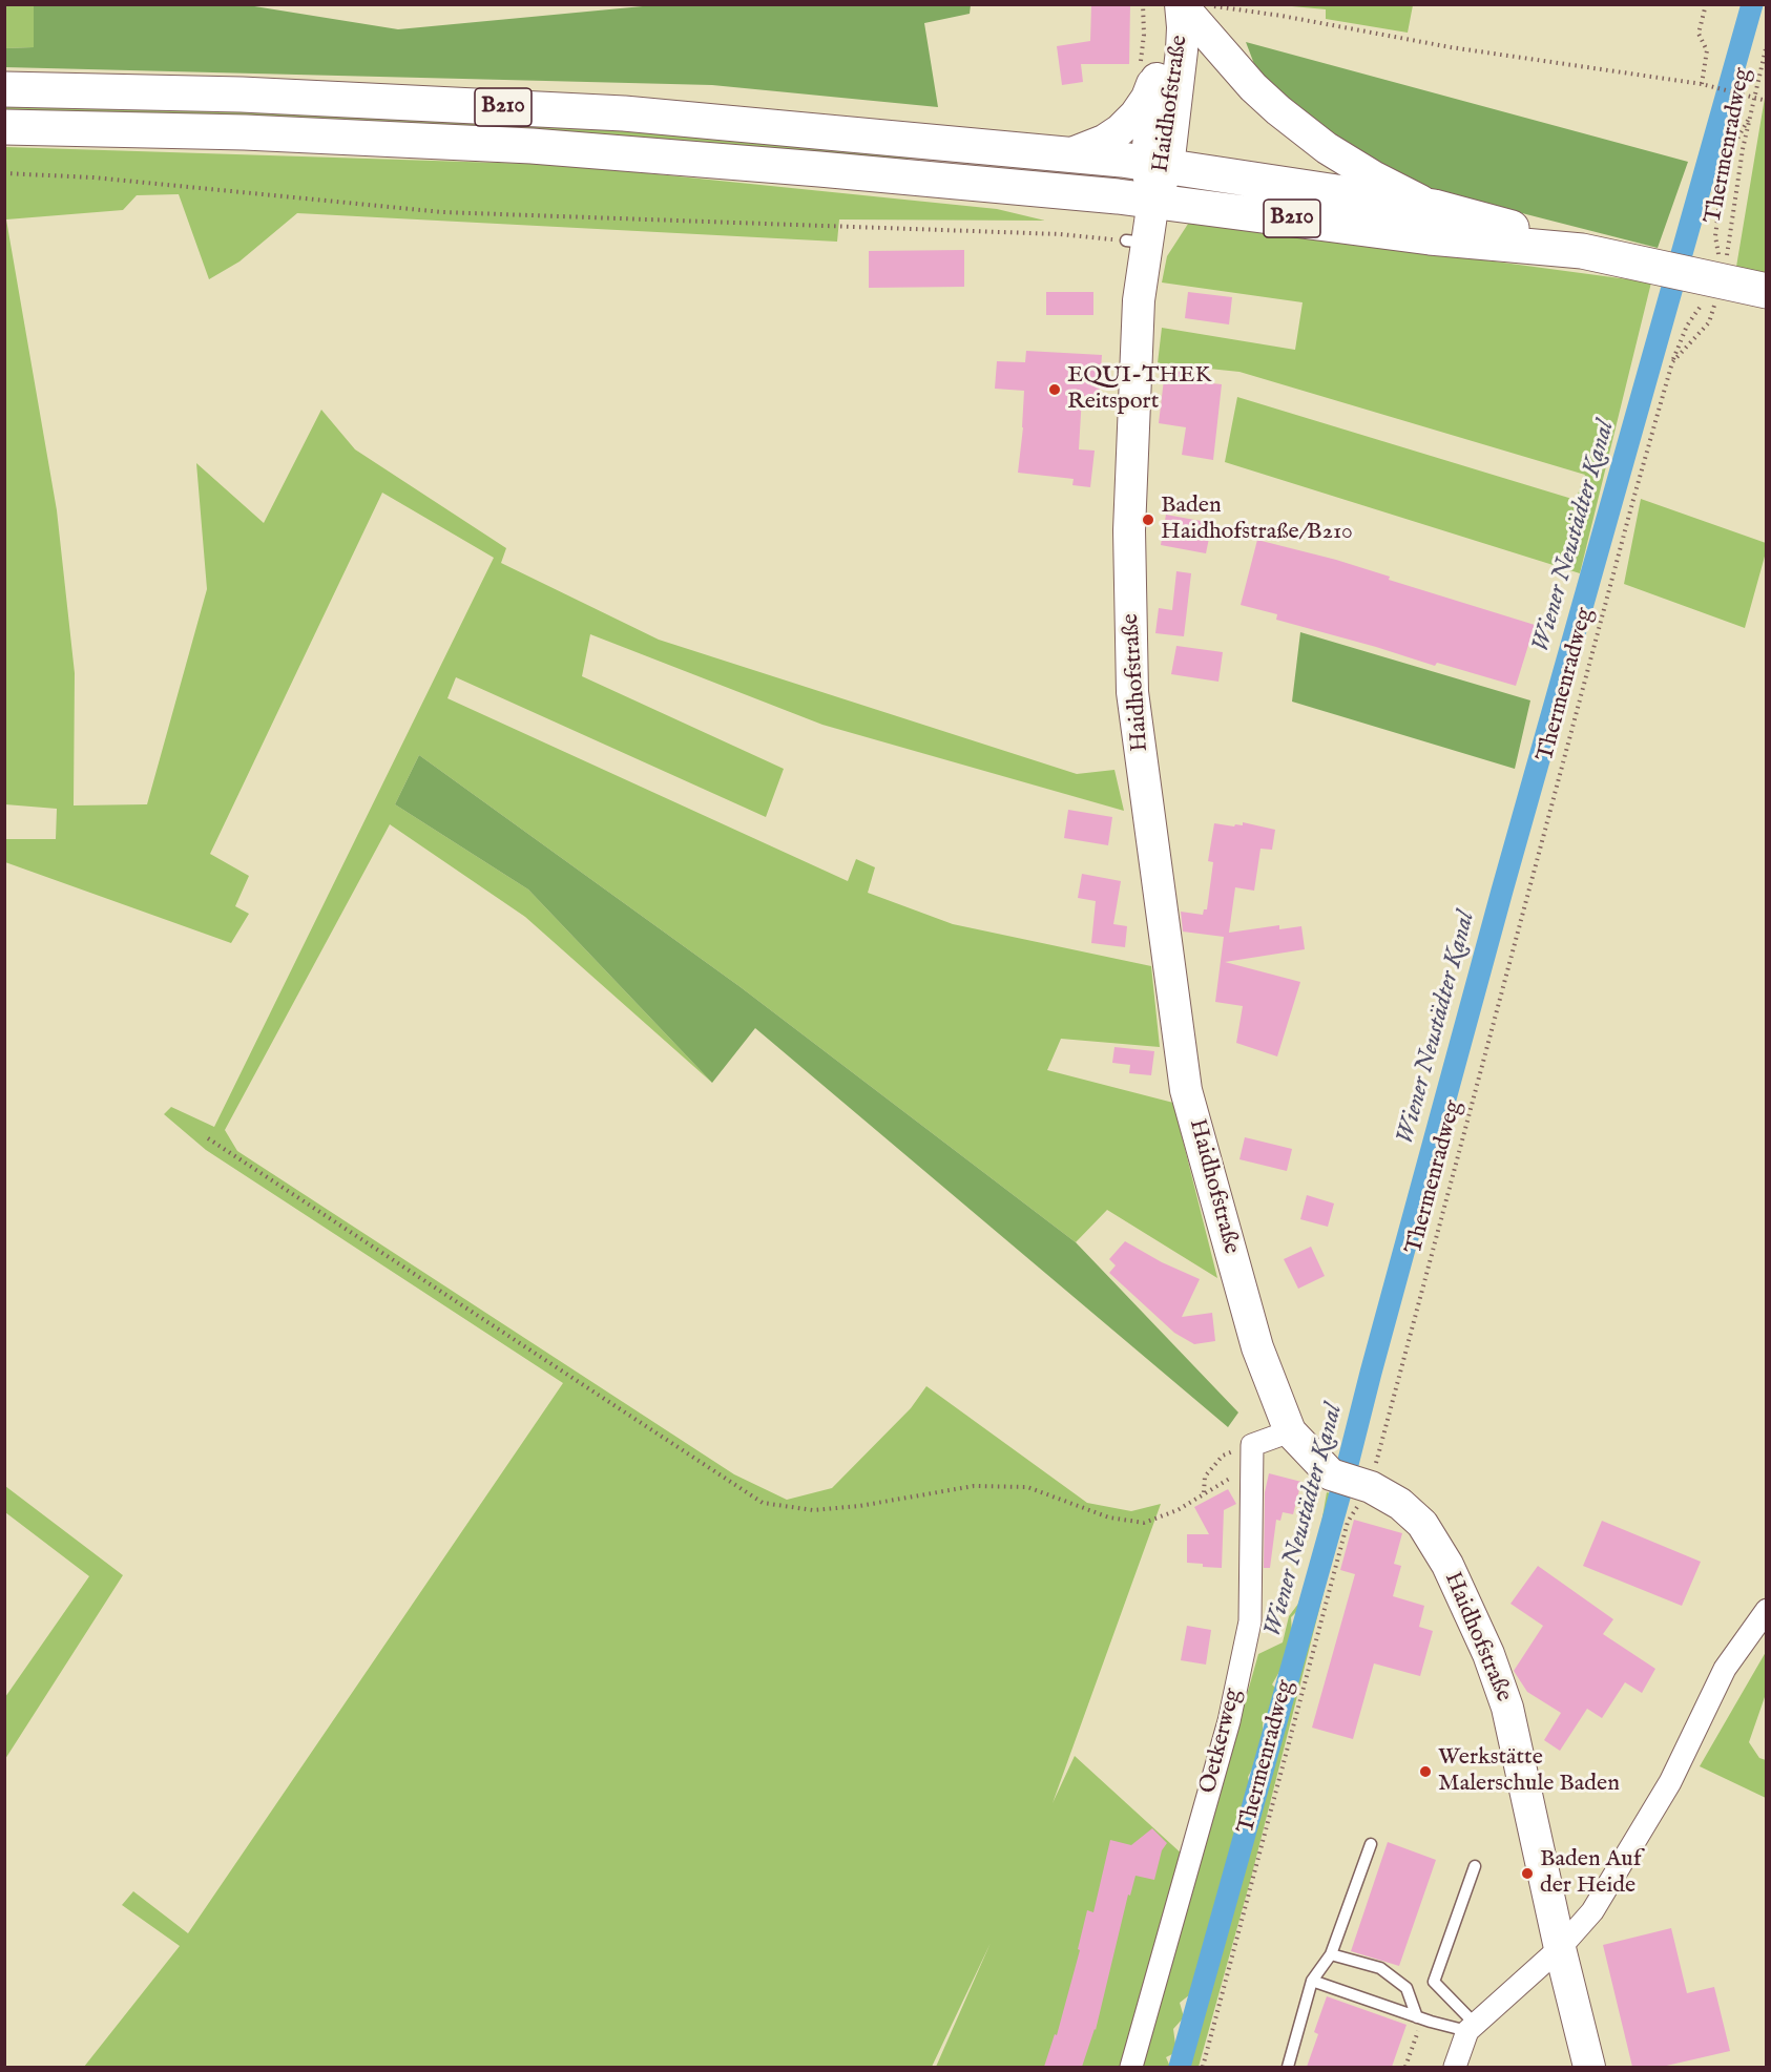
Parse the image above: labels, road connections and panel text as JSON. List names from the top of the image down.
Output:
{
  "streets": {
    "main road": ["B210"],
    "street": ["Haidhofstraße", "Oetkerweg"],
    "path": ["Thermenradweg"]
  },
  "crossings": [
    ["Haidhofstraße", "B210"],
    ["Haidhofstraße", "Thermenradweg"],
    ["B210", "Thermenradweg"]
  ],
  "water": ["Wiener Neustädter Kanal"],
  "places": [
    "EQUI-THEK Reitsport",
    "Baden Haidhofstraße/B210",
    "Werkstätte Malerschule Baden",
    "Baden Auf der Heide"
  ]
}
